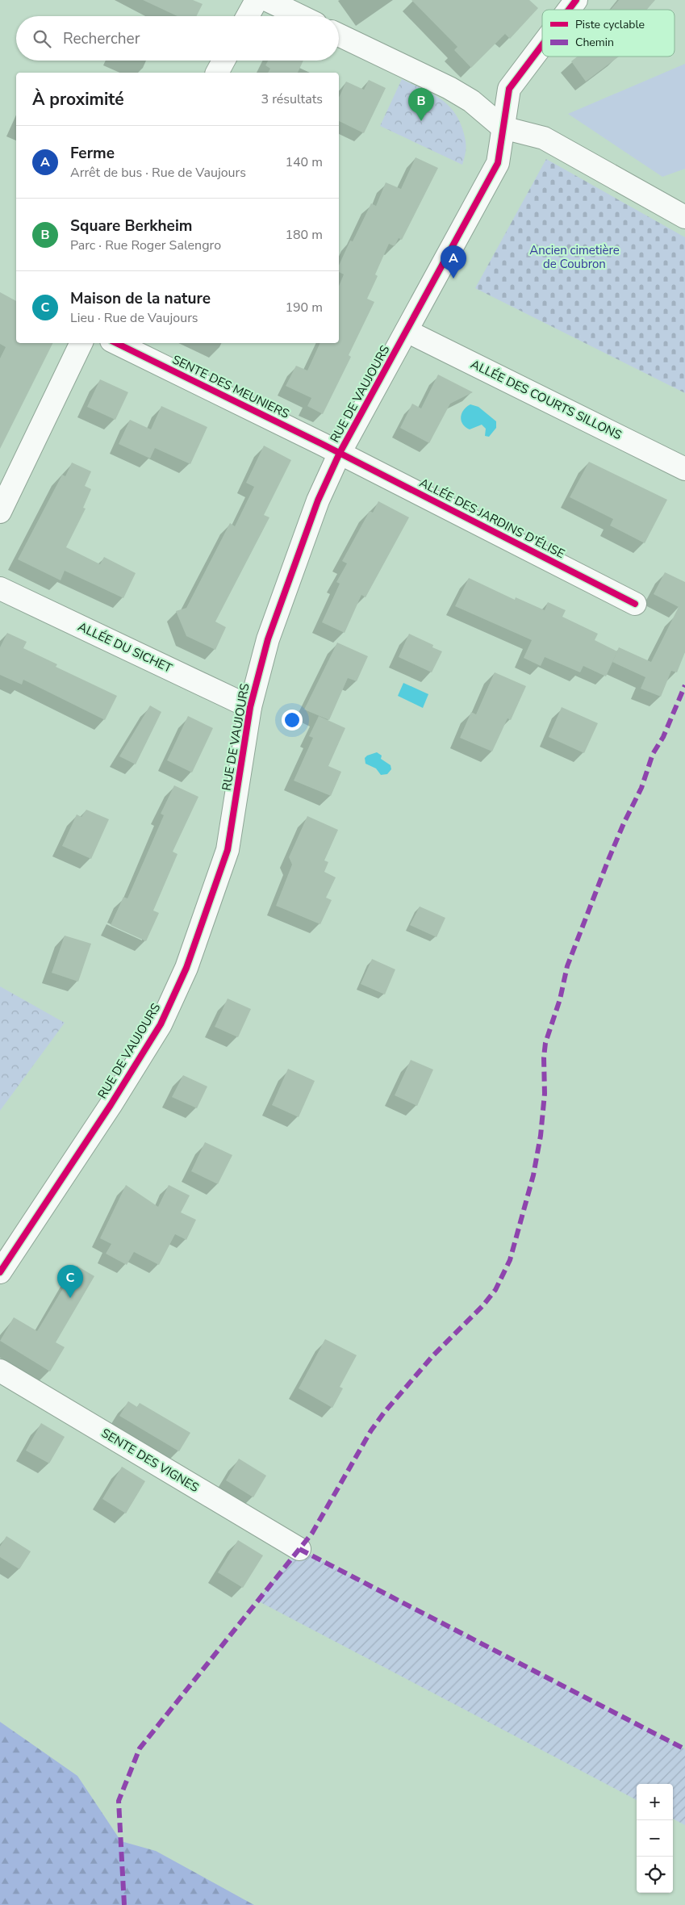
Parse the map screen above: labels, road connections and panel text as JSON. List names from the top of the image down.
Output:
{
  "streets": {
    "street": [
      "SENTE DES MEUNIERS",
      "RUE DE VAUJOURS",
      "ALLÉE DES COURTS SILLONS",
      "ALLÉE DES JARDINS D'ÉLISE",
      "ALLÉE DU SICHET",
      "SENTE DES VIGNES"
    ]
  },
  "crossings": [
    ["SENTE DES MEUNIERS", "RUE DE VAUJOURS"],
    ["SENTE DES MEUNIERS", "ALLÉE DES JARDINS D'ÉLISE"],
    ["RUE DE VAUJOURS", "ALLÉE DES COURTS SILLONS"],
    ["RUE DE VAUJOURS", "ALLÉE DES JARDINS D'ÉLISE"],
    ["RUE DE VAUJOURS", "ALLÉE DU SICHET"]
  ],
  "parks": ["Ancien cimetière de Coubron"],
  "legend": ["Piste cyclable", "Chemin"],
  "page": {
    "search": "Rechercher",
    "heading": ["À proximité", "3 résultats"],
    "pins": ["B", "A", "C"],
    "list": [
      {
        "mark": "A",
        "name": "Ferme",
        "note": "Arrêt de bus · Rue de Vaujours",
        "value": "140 m"
      },
      {
        "mark": "B",
        "name": "Square Berkheim",
        "note": "Parc · Rue Roger Salengro",
        "value": "180 m"
      },
      {
        "mark": "C",
        "name": "Maison de la nature",
        "note": "Lieu · Rue de Vaujours",
        "value": "190 m"
      }
    ],
    "map_buttons": ["+", "−"]
  }
}
